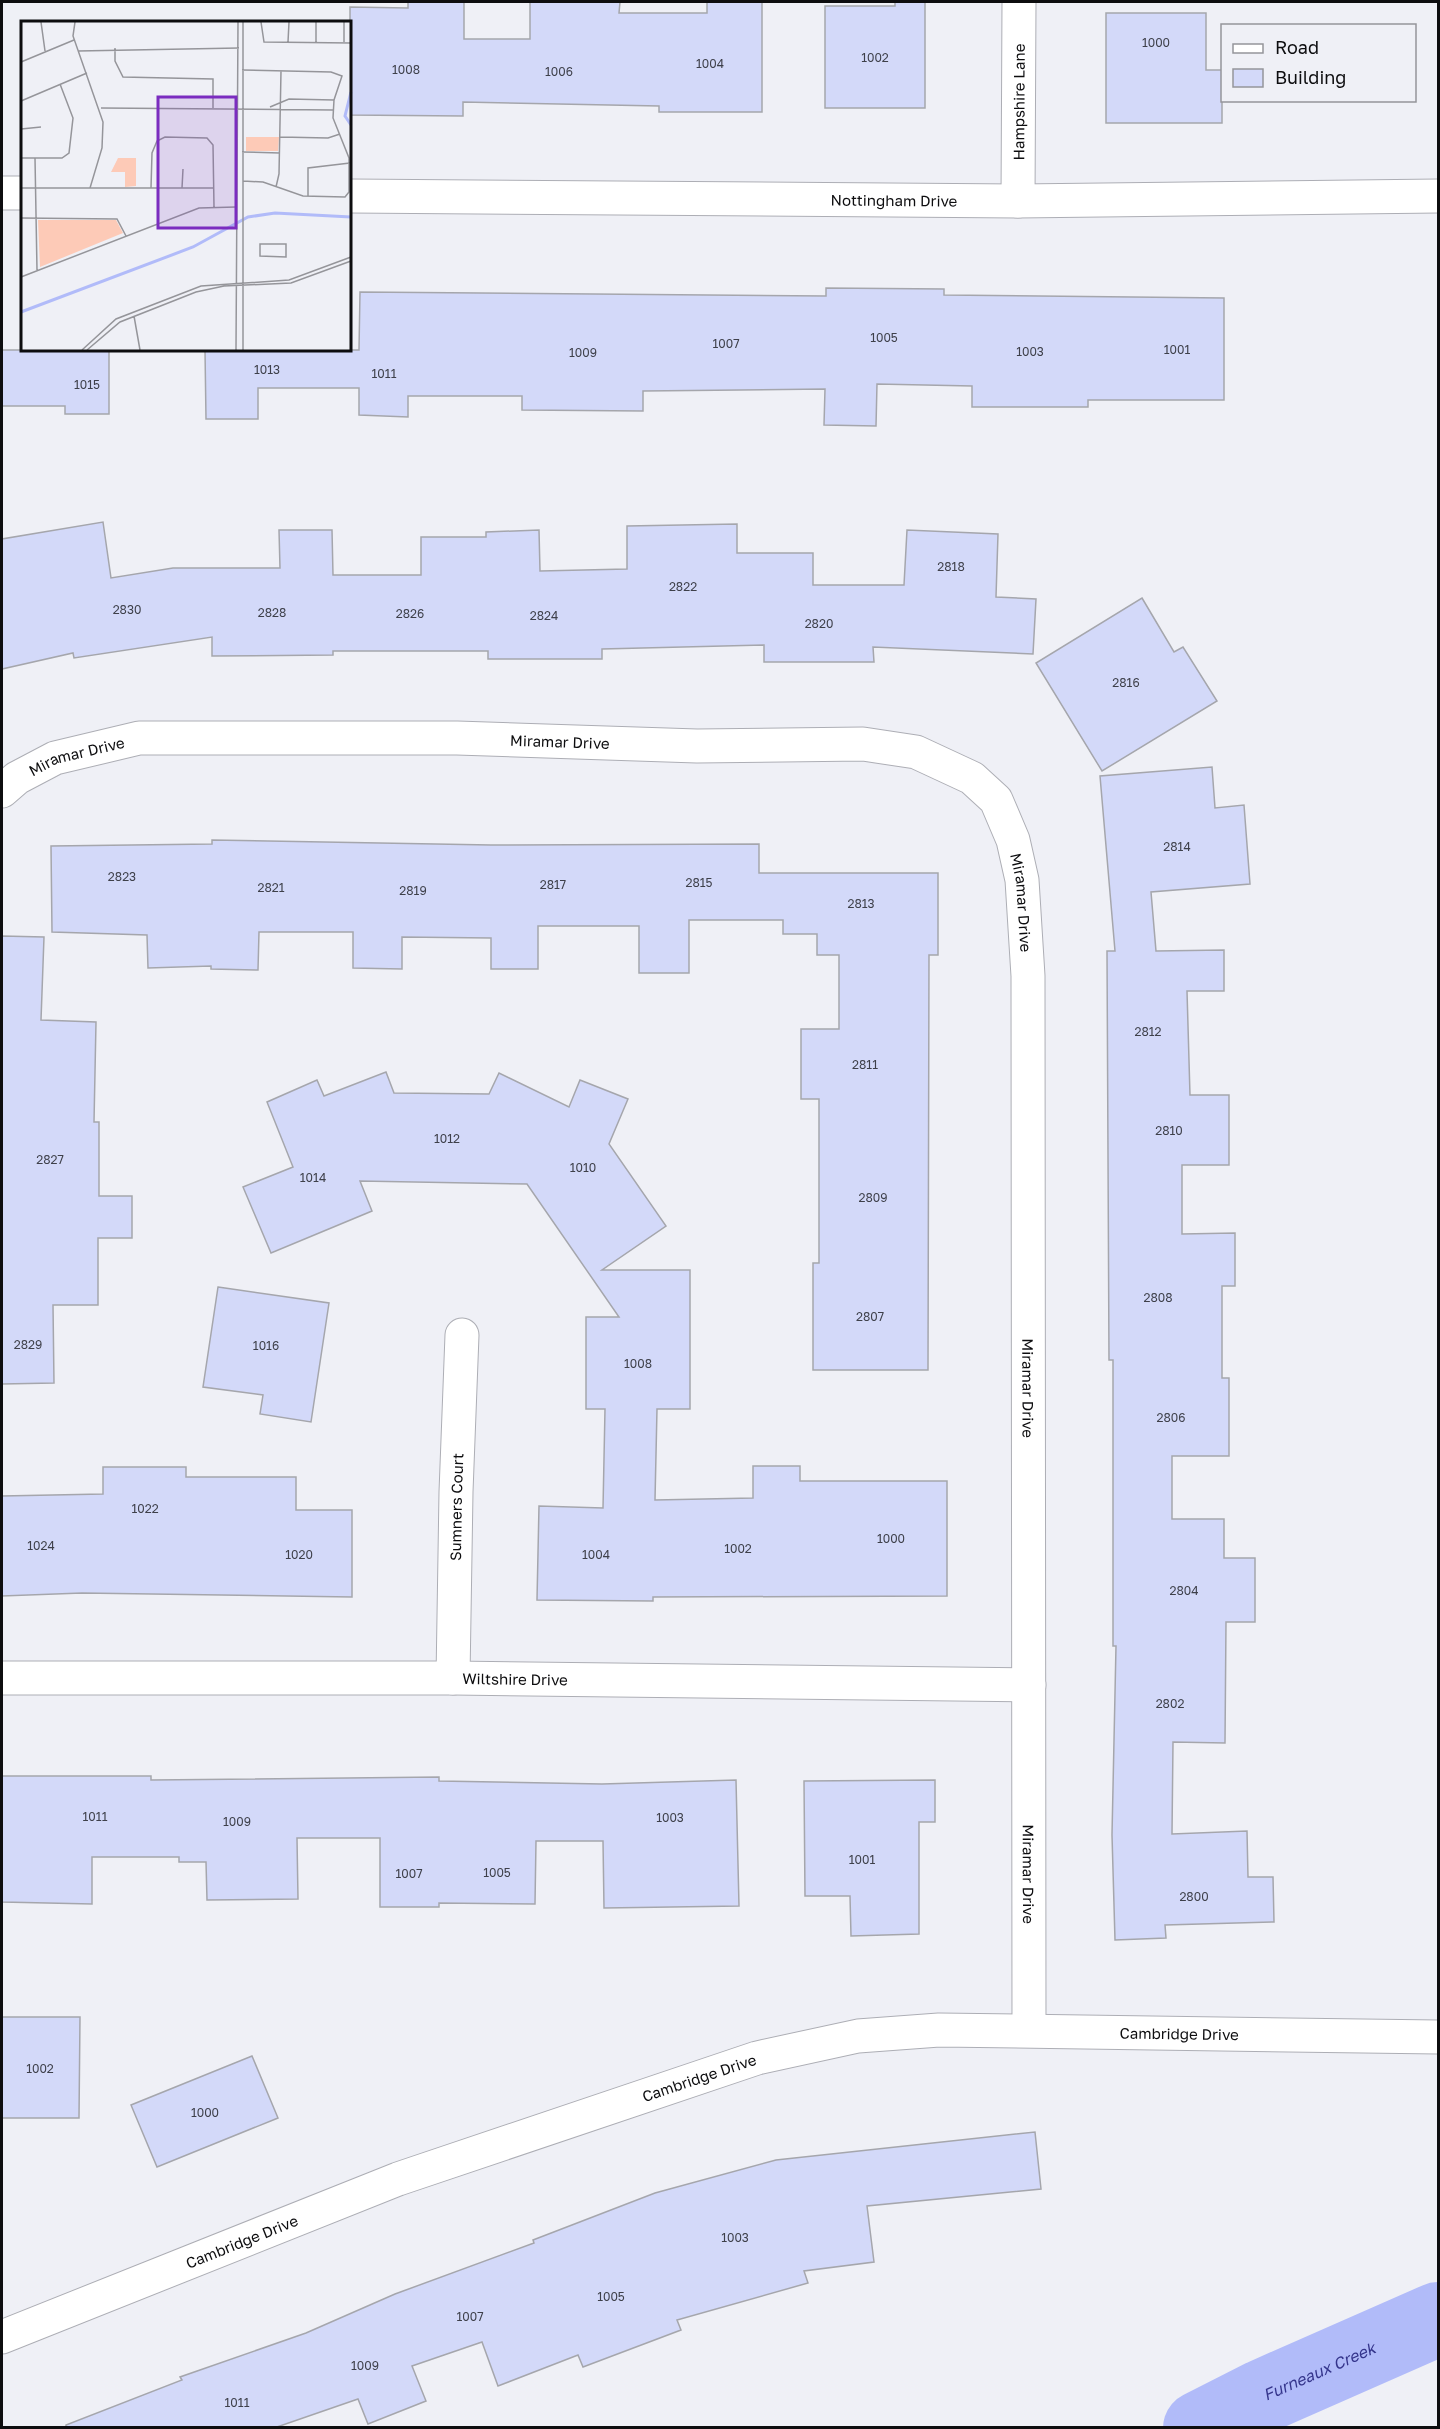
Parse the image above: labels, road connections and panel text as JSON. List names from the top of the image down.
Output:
{
  "streets": {
    "street": [
      "Hampshire Lane",
      "Nottingham Drive",
      "Miramar Drive",
      "Sumners Court",
      "Wiltshire Drive",
      "Cambridge Drive"
    ]
  },
  "crossings": [
    ["Hampshire Lane", "Nottingham Drive"],
    ["Miramar Drive", "Wiltshire Drive"],
    ["Miramar Drive", "Cambridge Drive"],
    ["Sumners Court", "Wiltshire Drive"]
  ],
  "water": ["Furneaux Creek"],
  "house_numbers": [
    "1000",
    "1002",
    "1004",
    "1008",
    "1006",
    "1005",
    "1007",
    "1001",
    "1003",
    "1009",
    "1013",
    "1011",
    "1015",
    "2818",
    "2822",
    "2830",
    "2828",
    "2826",
    "2824",
    "2820",
    "2816",
    "2814",
    "2823",
    "2815",
    "2817",
    "2821",
    "2819",
    "2813",
    "2812",
    "2811",
    "2810",
    "1012",
    "2827",
    "1010",
    "1014",
    "2809",
    "2808",
    "2807",
    "2829",
    "1016",
    "1008",
    "2806",
    "1022",
    "1000",
    "1024",
    "1002",
    "1020",
    "1004",
    "2804",
    "2802",
    "1011",
    "1003",
    "1009",
    "1001",
    "1005",
    "1007",
    "2800",
    "1002",
    "1000",
    "1003",
    "1005",
    "1007",
    "1009",
    "1011"
  ],
  "legend": ["Road", "Building"]
}
